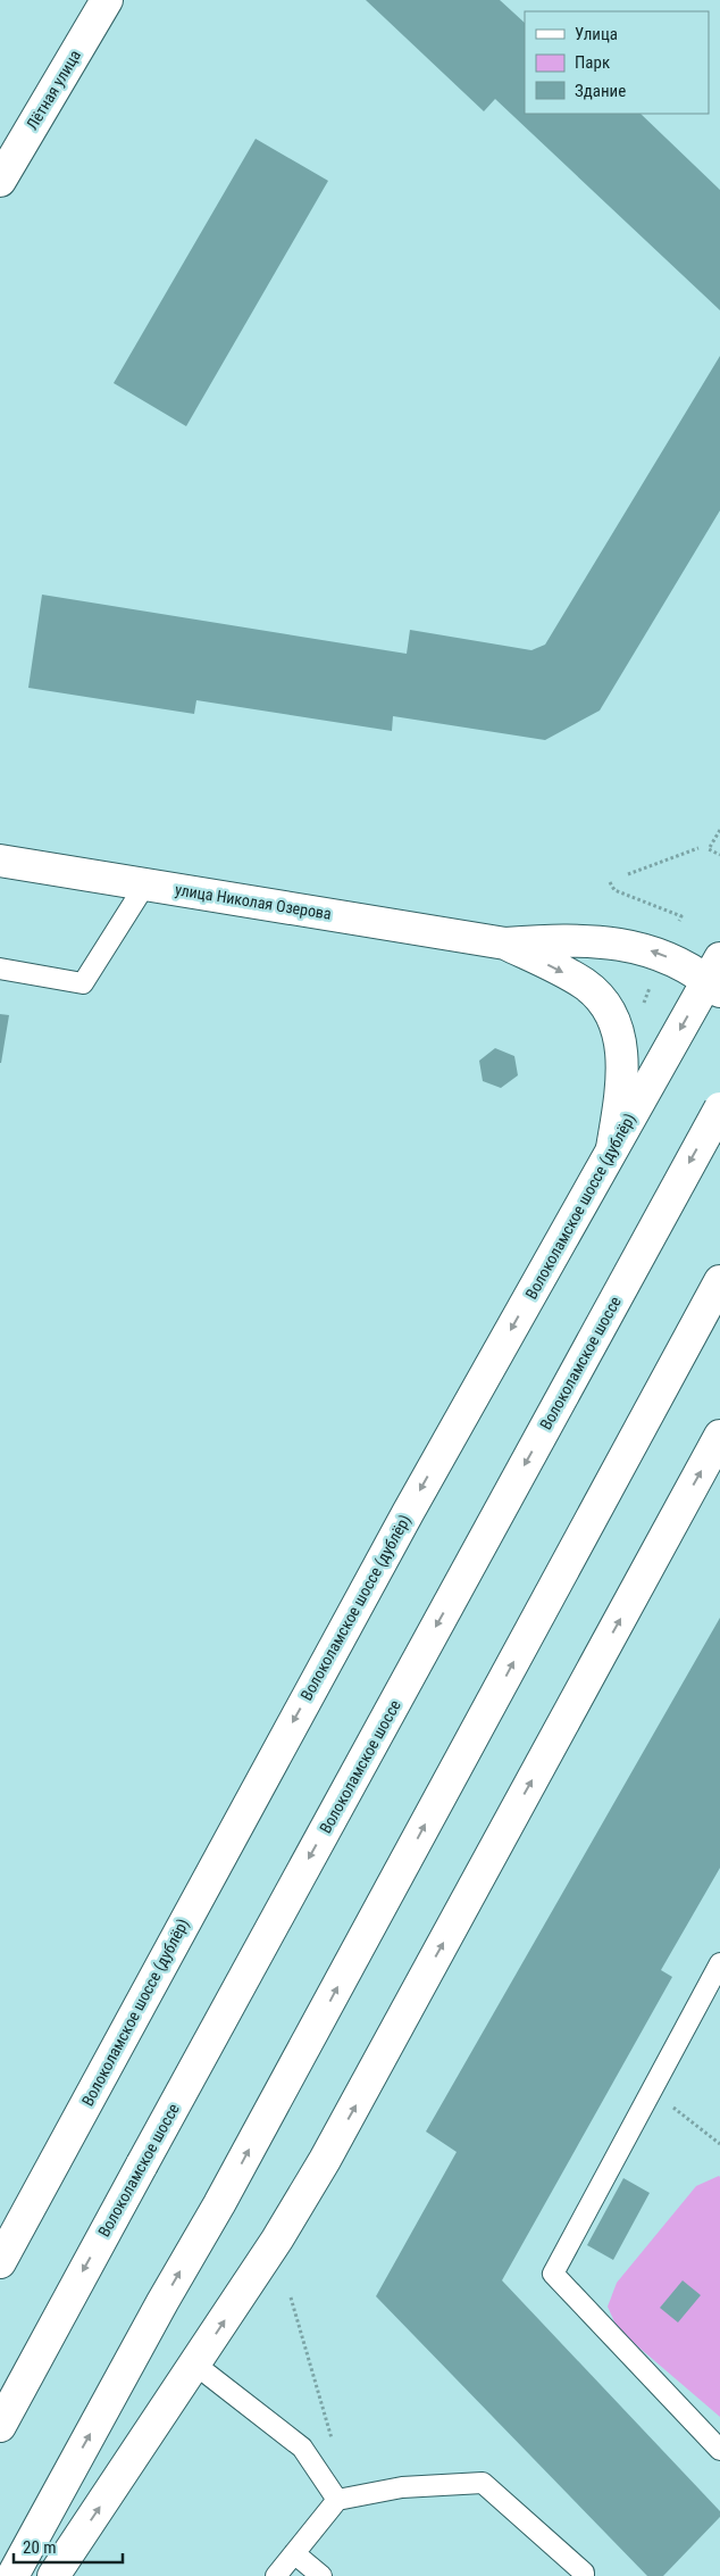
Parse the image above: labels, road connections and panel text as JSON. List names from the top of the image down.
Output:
{
  "streets": {
    "street": [
      "Лётная улица",
      "улица Николая Озерова",
      "Волоколамское шоссе (дублёр)",
      "Волоколамское шоссе"
    ]
  },
  "crossings": [
    ["улица Николая Озерова", "Волоколамское шоссе (дублёр)"]
  ],
  "legend": ["Улица", "Парк", "Здание"],
  "scale_bar": "20 m"
}
